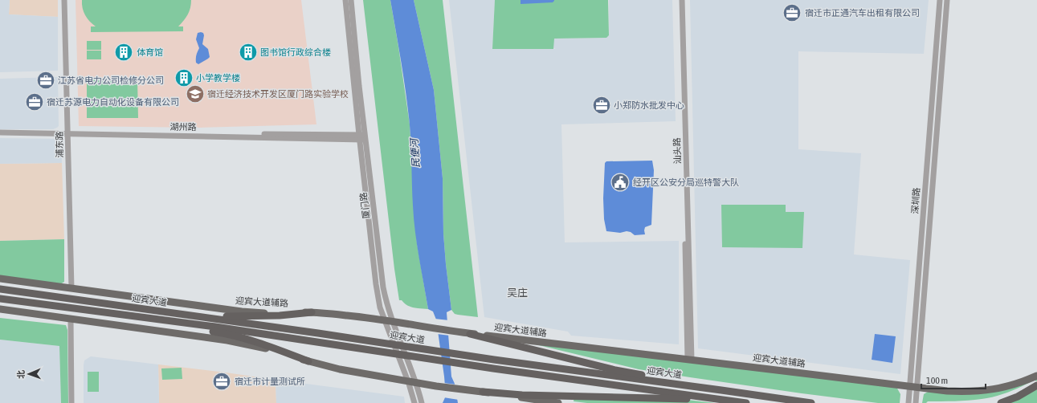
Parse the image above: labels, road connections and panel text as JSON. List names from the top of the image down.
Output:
{
  "streets": {
    "highway": ["迎宾大道"],
    "main road": ["迎宾大道辅路"],
    "street": [
      "湖州路",
      "浦东路",
      "汕头路",
      "深圳路",
      "厦门路"
    ]
  },
  "crossings": [
    ["湖州路", "浦东路"],
    ["湖州路", "厦门路"],
    ["浦东路", "迎宾大道辅路"],
    ["汕头路", "迎宾大道辅路"],
    ["深圳路", "迎宾大道辅路"],
    ["厦门路", "迎宾大道辅路"]
  ],
  "districts": ["吴庄"],
  "water": ["民便河"],
  "places": {
    "office": [
      "宿迁市正通汽车出租有限公司",
      "江苏省电力公司检修分公司",
      "宿迁苏源电力自动化设备有限公司",
      "小郑防水批发中心",
      "宿迁市计量测试所"
    ],
    "building": ["体育馆", "图书馆行政综合楼", "小学教学楼"],
    "school or university": ["宿迁经济技术开发区厦门路实验学校"],
    "public building": ["经开区公安分局巡特警大队"]
  },
  "scale_bar": "100 m",
  "north": "left"
}
